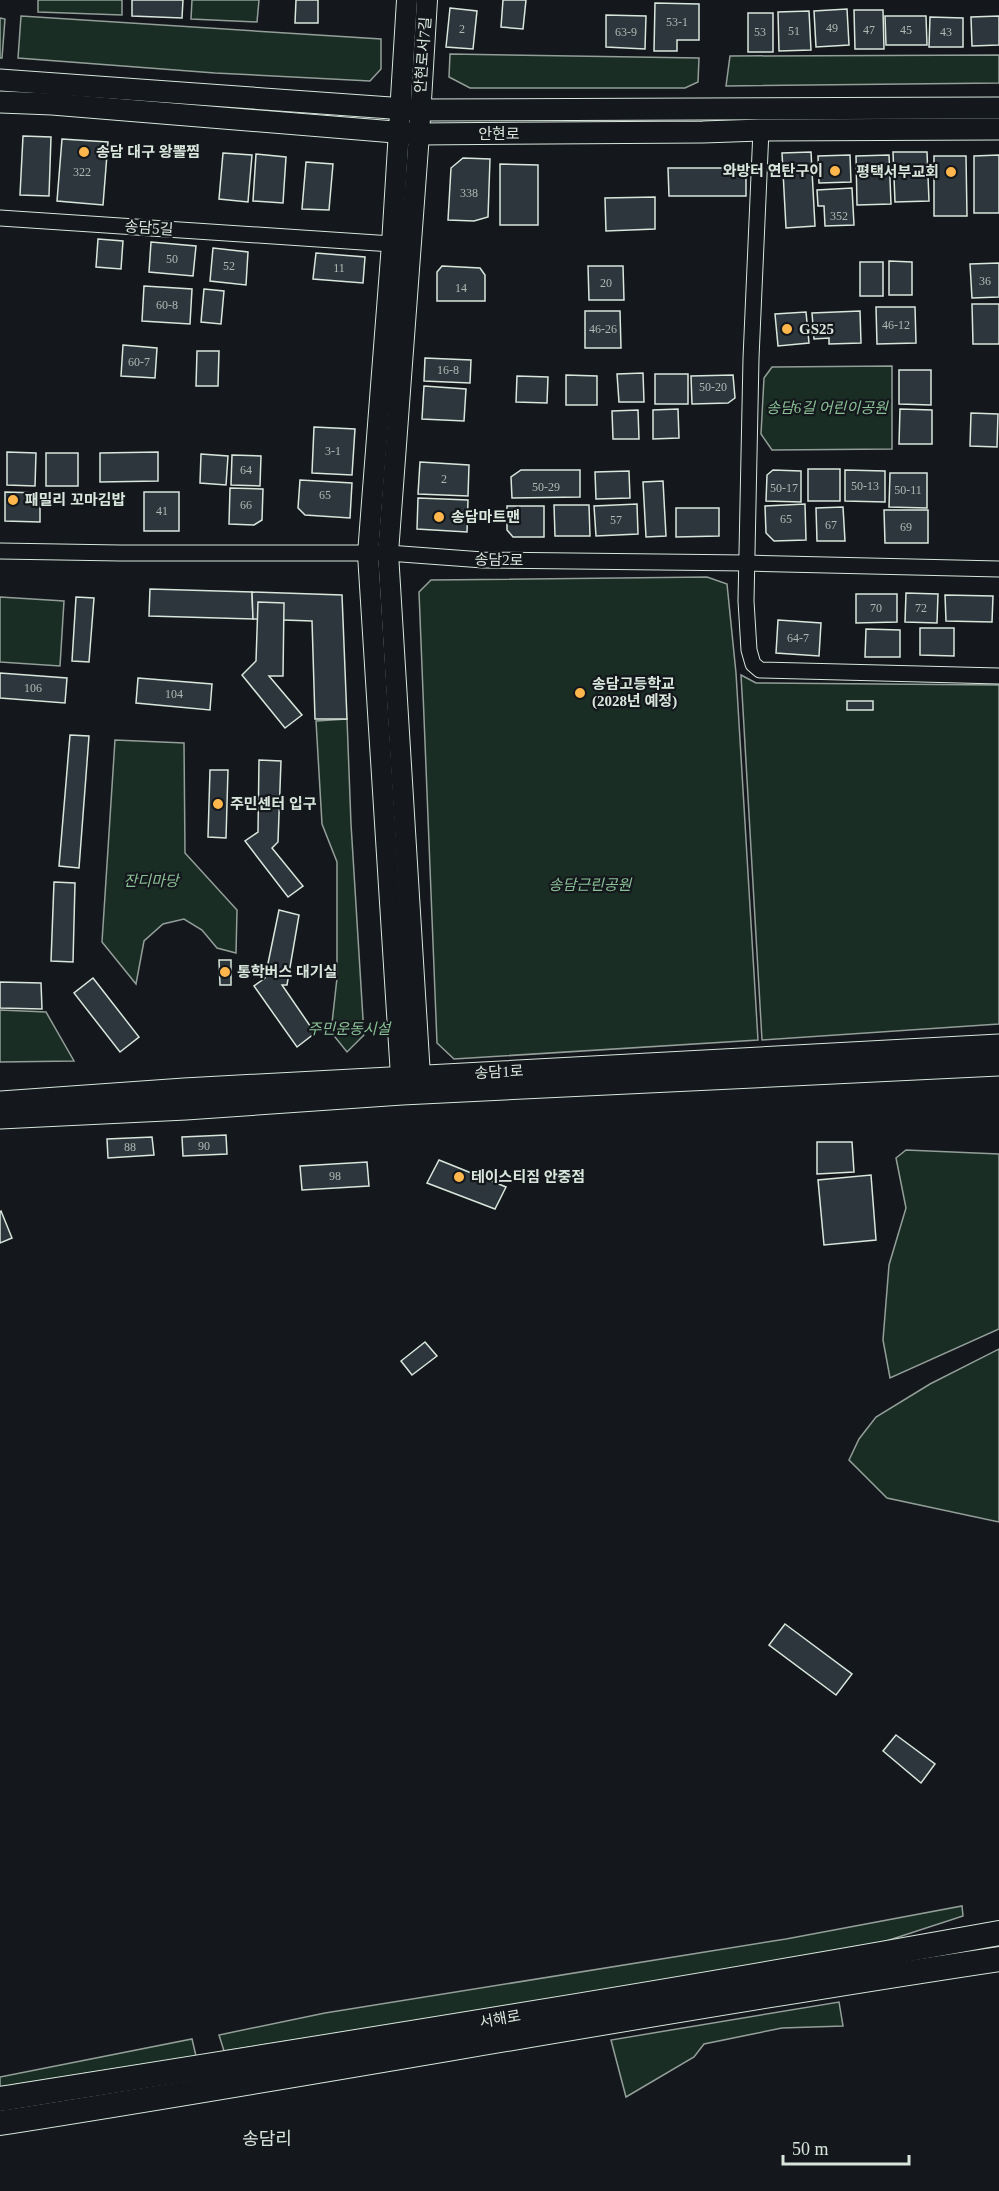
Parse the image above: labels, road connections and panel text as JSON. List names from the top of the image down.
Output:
{
  "streets": {
    "main road": ["안현로", "송담1로", "서해로"],
    "street": ["안현로서7길", "송담5길", "송담2로"]
  },
  "crossings": [
    ["안현로서7길", "안현로"]
  ],
  "districts": ["송담리"],
  "parks": [
    "송담6길 어린이공원",
    "잔디마당",
    "송담근린공원",
    "주민운동시설"
  ],
  "places": [
    "송담 대구 왕뽈찜",
    "와방터 연탄구이",
    "평택서부교회",
    "GS25",
    "패밀리 꼬마김밥",
    "송담마트맨",
    "송담고등학교 (2028년 예정)",
    "주민센터 입구",
    "통학버스 대기실",
    "테이스티짐 안중점"
  ],
  "house_numbers": [
    "53-1",
    "49",
    "2",
    "47",
    "45",
    "51",
    "63-9",
    "53",
    "43",
    "322",
    "338",
    "352",
    "50",
    "52",
    "11",
    "36",
    "20",
    "14",
    "60-8",
    "46-12",
    "46-26",
    "60-7",
    "16-8",
    "50-20",
    "3-1",
    "64",
    "2",
    "50-13",
    "50-29",
    "50-17",
    "50-11",
    "65",
    "66",
    "41",
    "65",
    "57",
    "67",
    "69",
    "70",
    "72",
    "64-7",
    "106",
    "104",
    "90",
    "88",
    "98"
  ],
  "scale_bar": "50 m"
}
